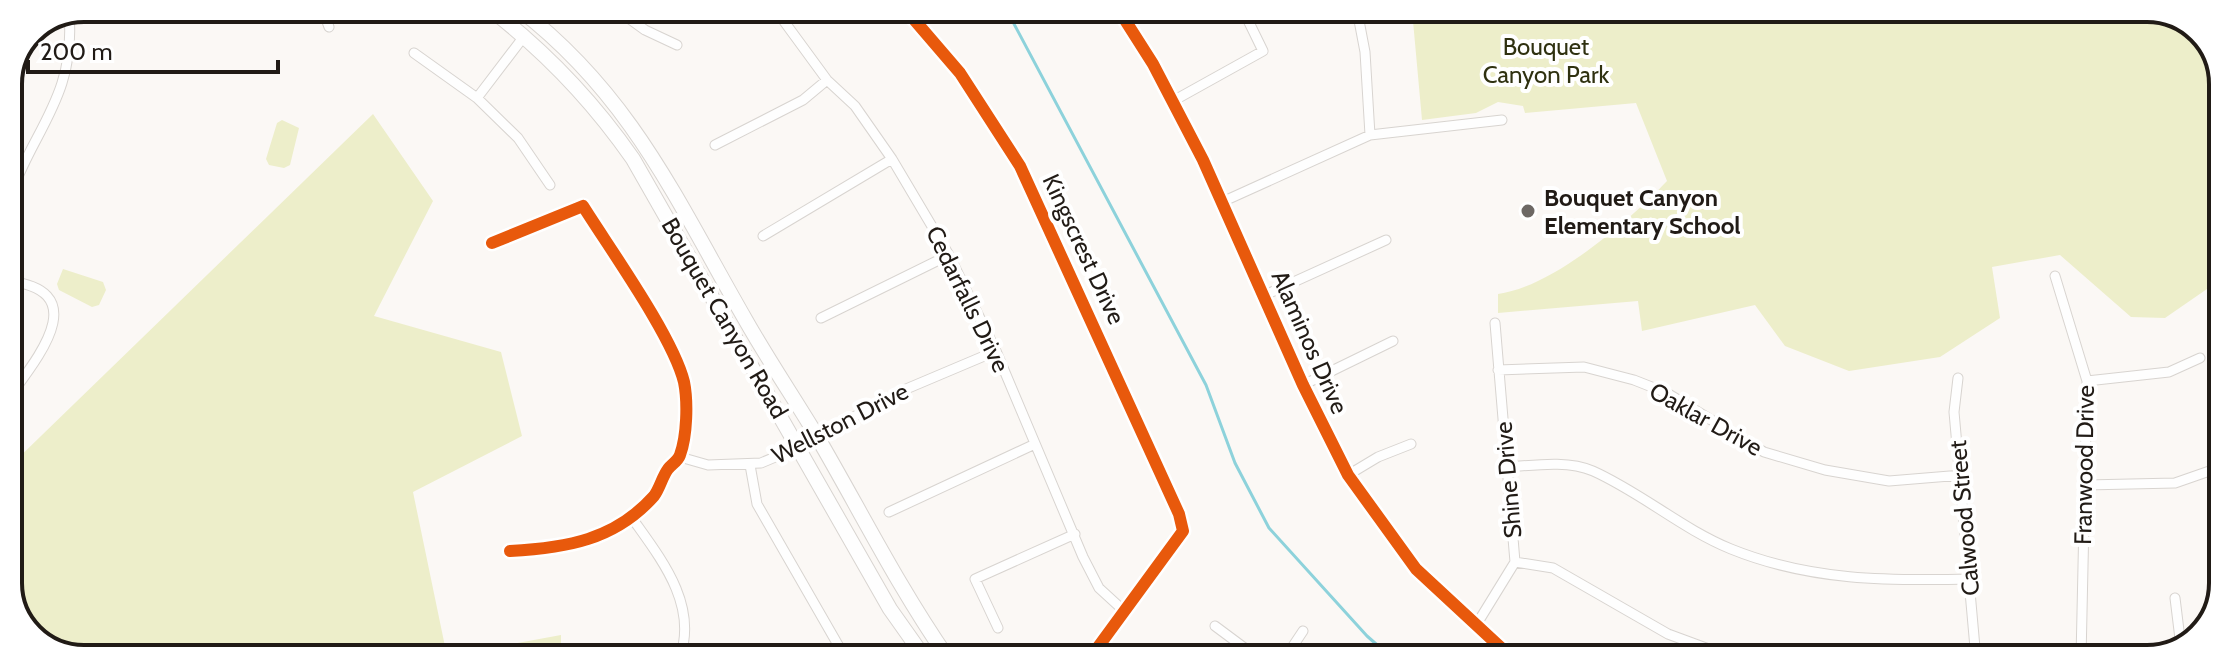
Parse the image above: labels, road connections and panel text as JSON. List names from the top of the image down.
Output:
{
  "streets": {
    "main road": ["Bouquet Canyon Road"],
    "street": [
      "Kingscrest Drive",
      "Cedarfalls Drive",
      "Alaminos Drive",
      "Oaklar Drive",
      "Wellston Drive",
      "Franwood Drive",
      "Shine Drive",
      "Calwood Street"
    ]
  },
  "crossings": [
    ["Kingscrest Drive", "Cedarfalls Drive"],
    ["Cedarfalls Drive", "Wellston Drive"],
    ["Bouquet Canyon Road", "Wellston Drive"],
    ["Alaminos Drive", "Shine Drive"],
    ["Oaklar Drive", "Shine Drive"],
    ["Oaklar Drive", "Calwood Street"]
  ],
  "parks": ["Bouquet Canyon Park"],
  "places": ["Bouquet Canyon Elementary School"],
  "scale_bar": "200 m"
}
